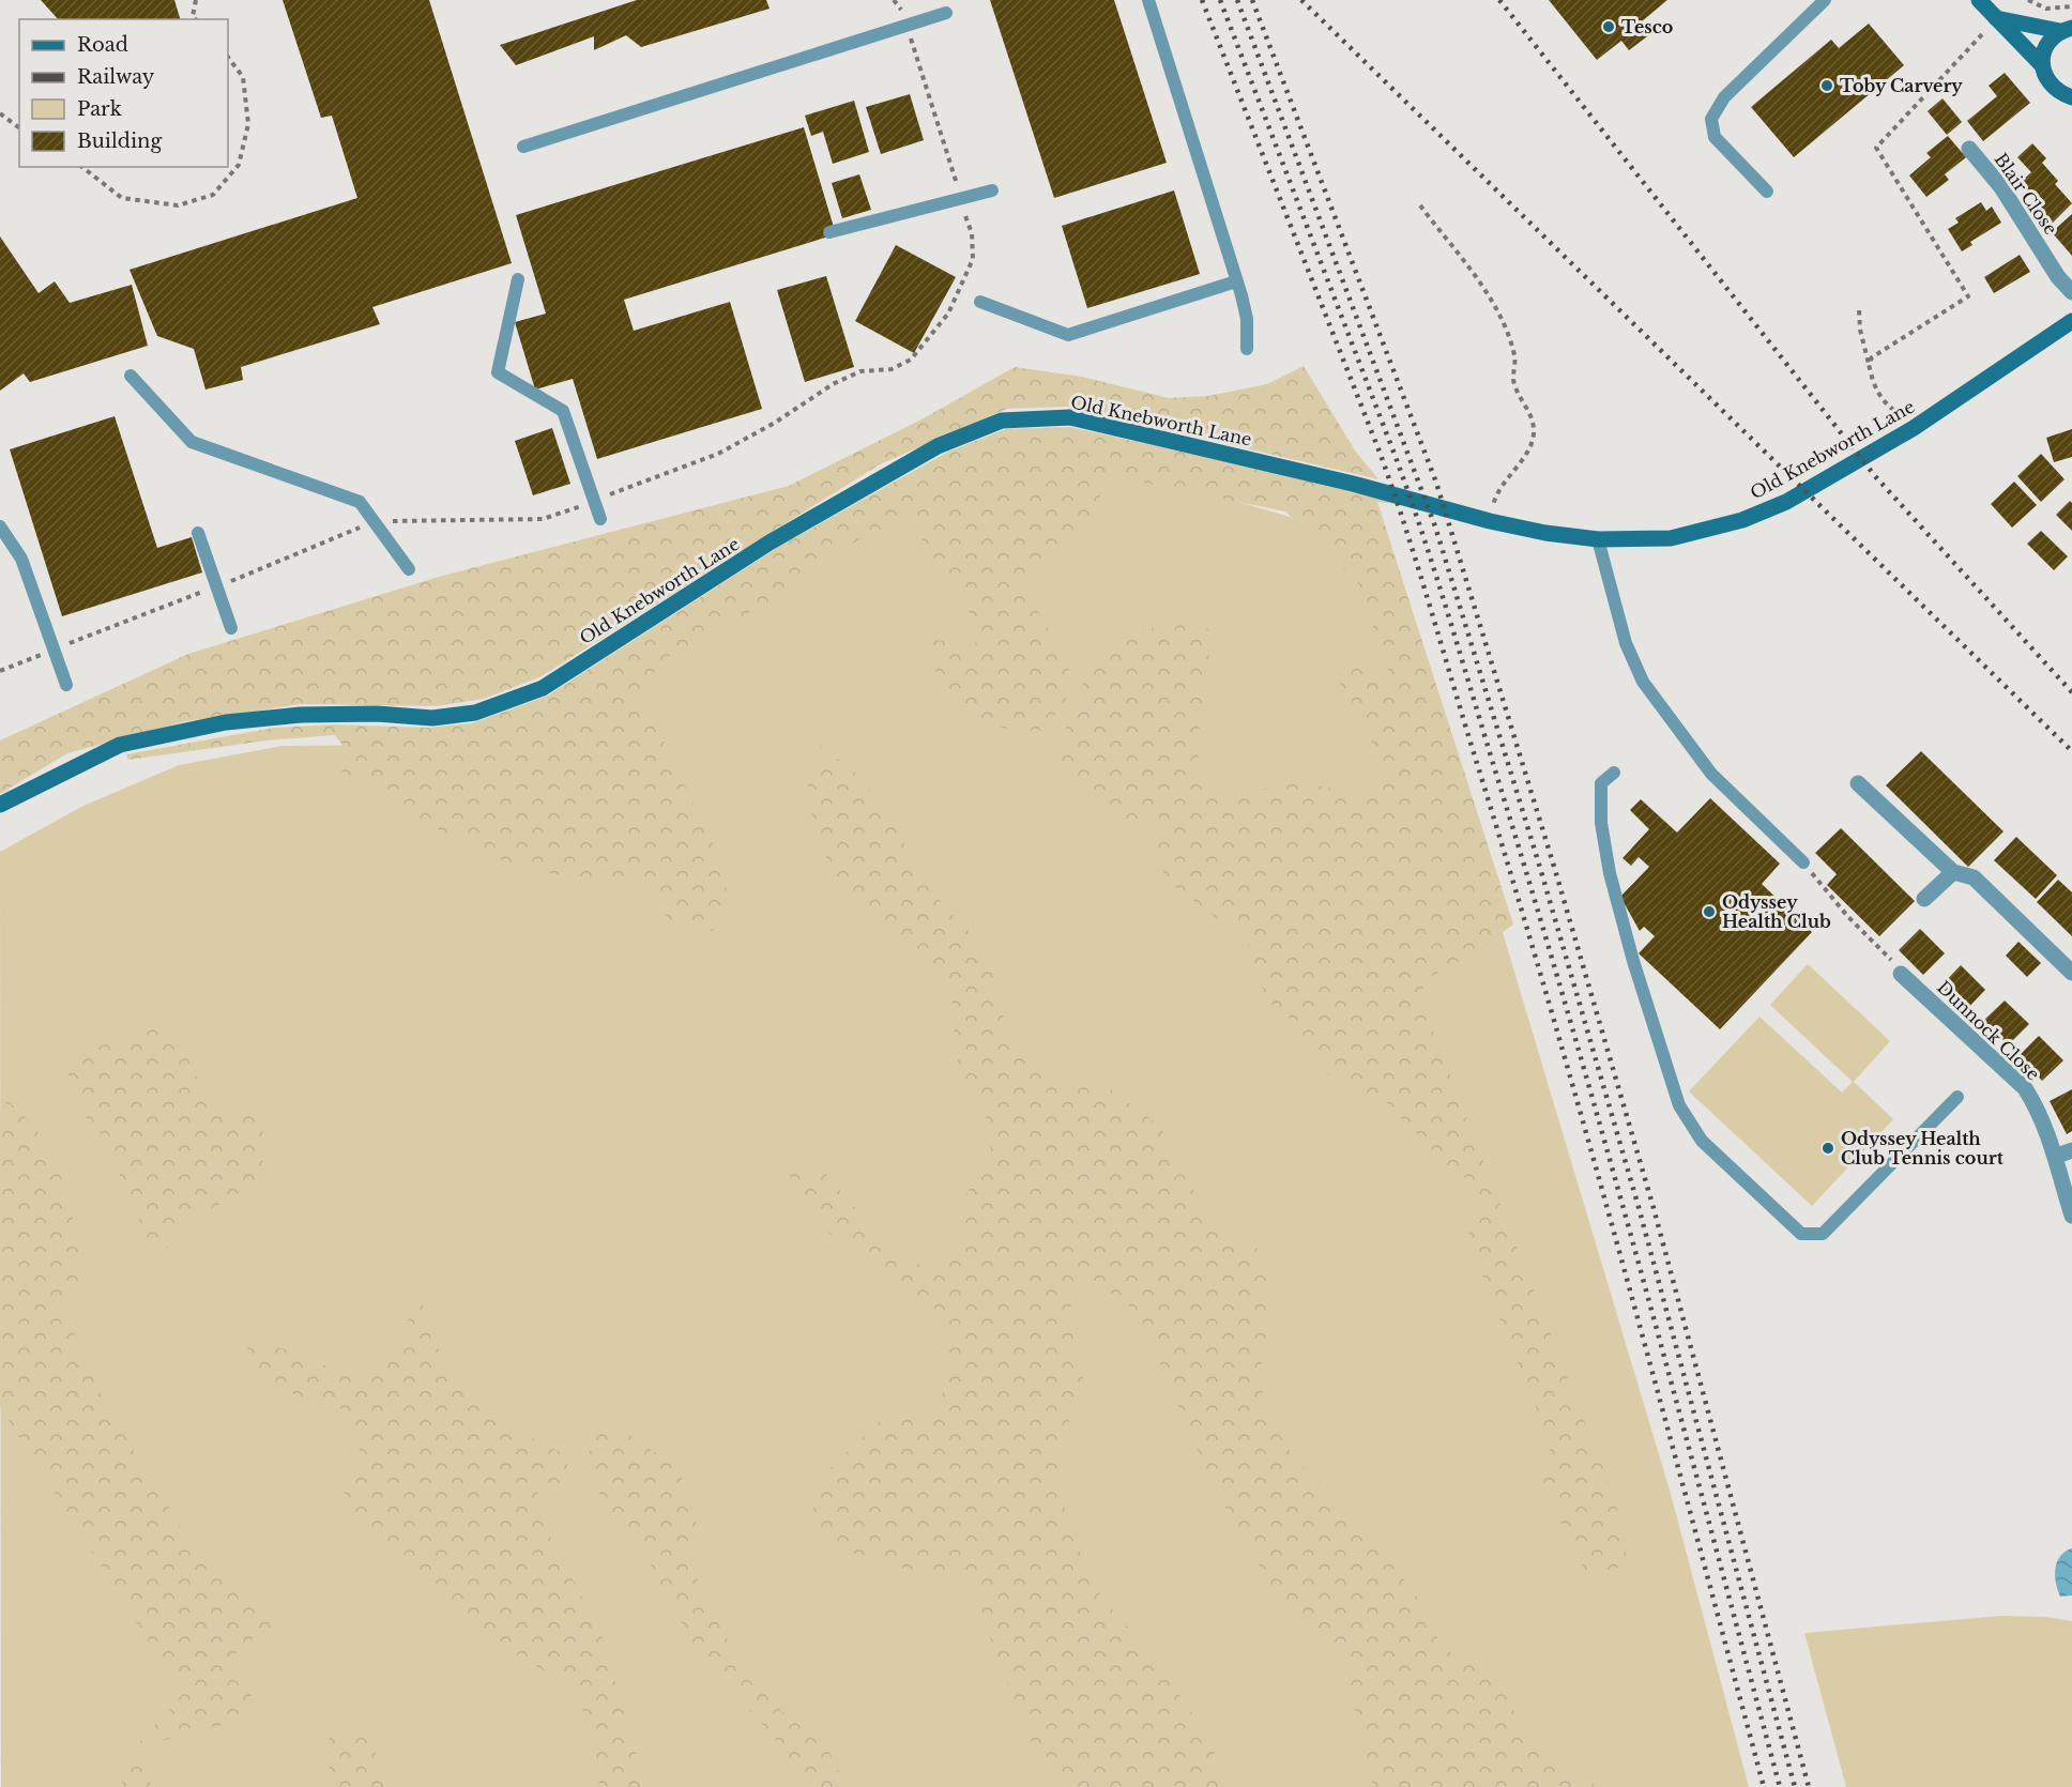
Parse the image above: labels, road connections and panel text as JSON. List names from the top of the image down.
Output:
{
  "streets": {
    "street": ["Blair Close", "Old Knebworth Lane", "Dunnock Close"]
  },
  "places": [
    "Tesco",
    "Toby Carvery",
    "Odyssey Health Club",
    "Odyssey Health Club Tennis court"
  ],
  "legend": [
    "Road",
    "Railway",
    "Park",
    "Building"
  ]
}
